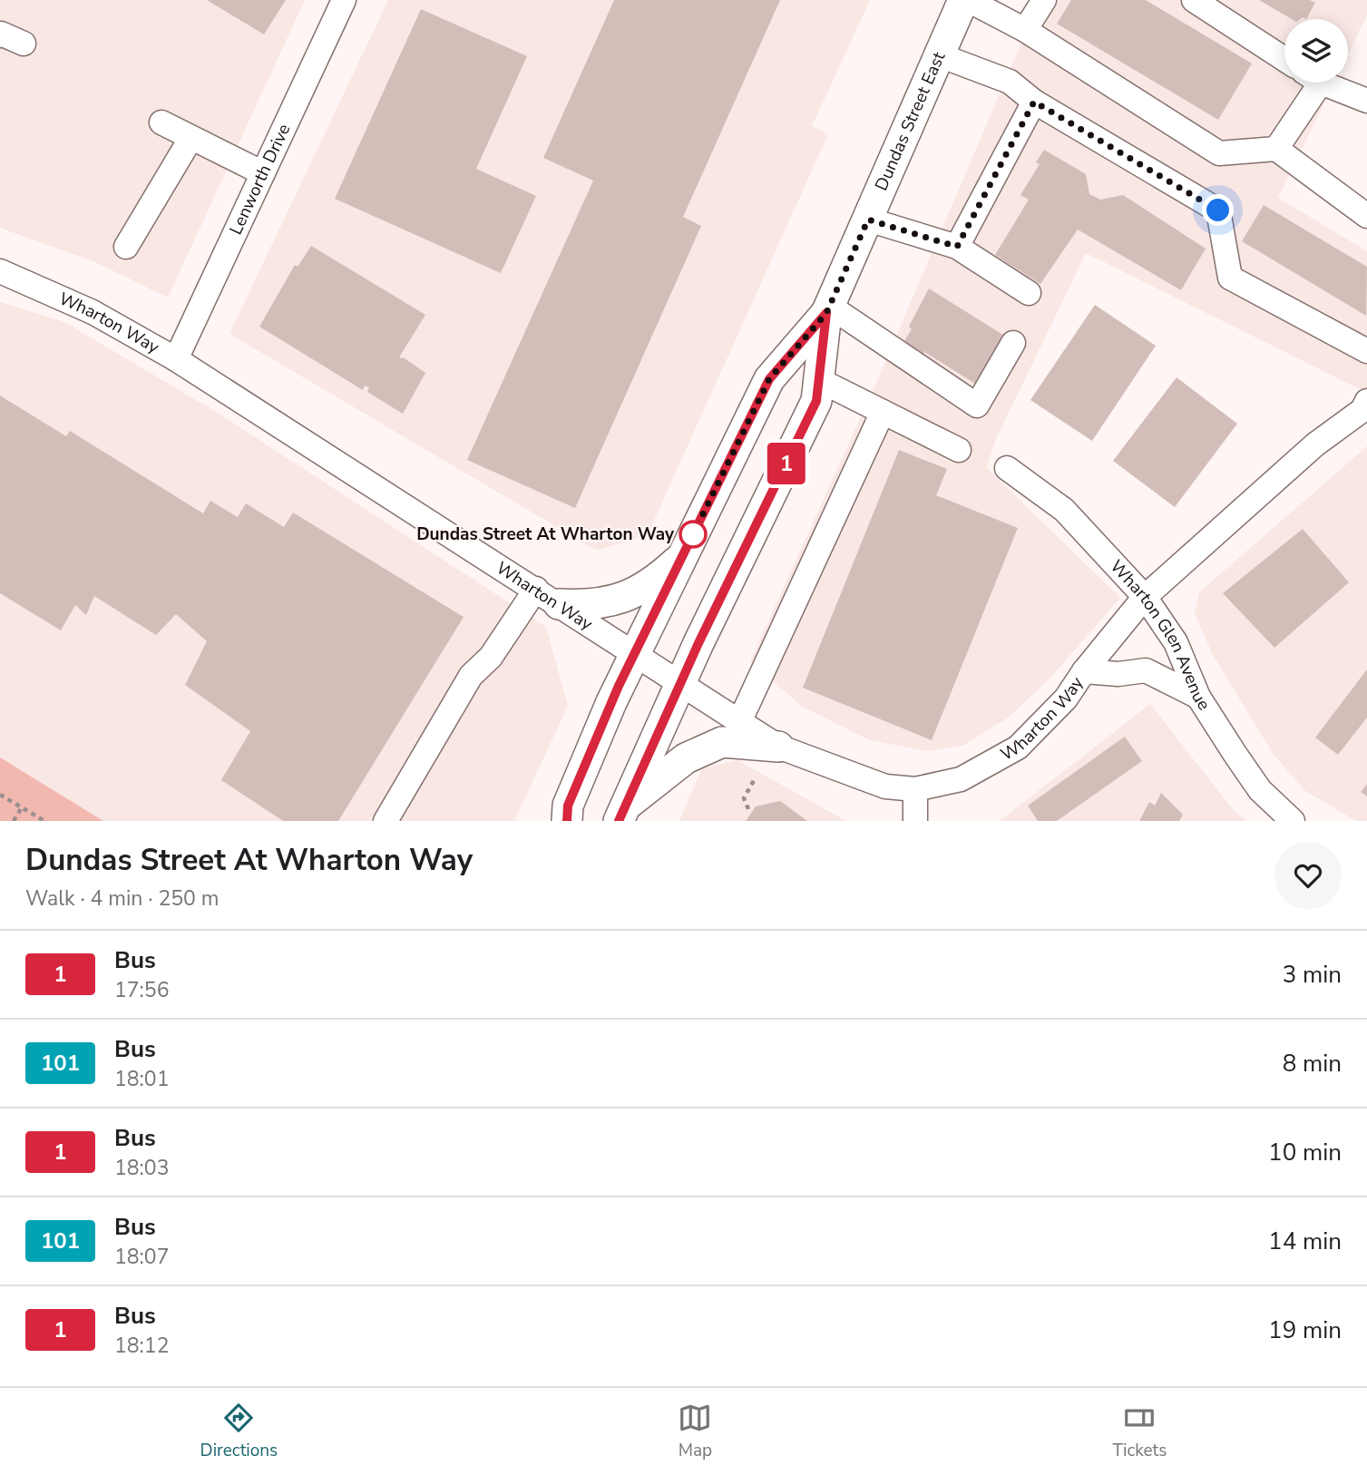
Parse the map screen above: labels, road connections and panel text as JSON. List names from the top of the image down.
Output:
{
  "streets": {
    "main road": ["Dundas Street East"],
    "street": ["Lenworth Drive", "Wharton Way", "Wharton Glen Avenue"]
  },
  "crossings": [
    ["Dundas Street East", "Wharton Way"],
    ["Lenworth Drive", "Wharton Way"],
    ["Wharton Way", "Wharton Glen Avenue"]
  ],
  "places": ["Dundas Street At Wharton Way"],
  "lines": ["bus line 1"],
  "page": {
    "on_map": "1",
    "heading": ["Dundas Street At Wharton Way", "Walk · 4 min · 250 m"],
    "list": [
      {
        "mark": "1",
        "name": "Bus",
        "note": "17:56",
        "value": "3 min"
      },
      {
        "mark": "101",
        "name": "Bus",
        "note": "18:01",
        "value": "8 min"
      },
      {
        "mark": "1",
        "name": "Bus",
        "note": "18:03",
        "value": "10 min"
      },
      {
        "mark": "101",
        "name": "Bus",
        "note": "18:07",
        "value": "14 min"
      },
      {
        "mark": "1",
        "name": "Bus",
        "note": "18:12",
        "value": "19 min"
      }
    ],
    "tabs": ["Directions", "Map", "Tickets"]
  }
}
